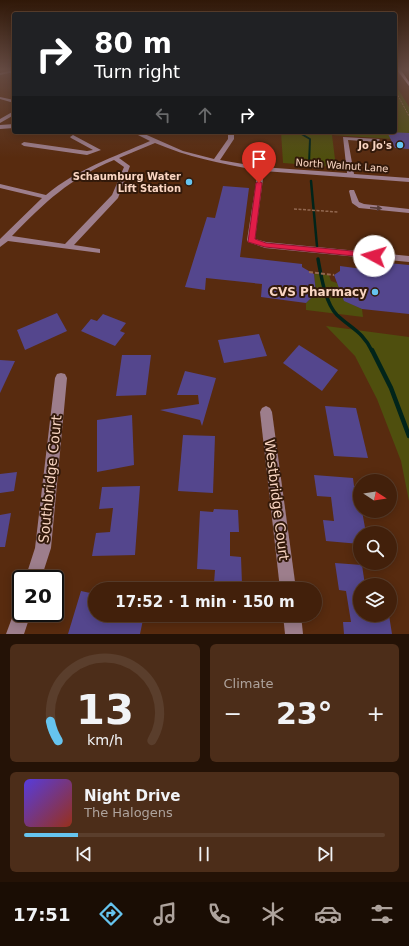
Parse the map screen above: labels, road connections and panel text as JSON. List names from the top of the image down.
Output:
{
  "streets": {
    "street": ["North Walnut Lane", "Southbridge Court", "Westbridge Court"]
  },
  "places": ["Jo Jo's", "Schaumburg Water Lift Station", "CVS Pharmacy"],
  "north": "right",
  "page": {
    "turn": ["80 m", "Turn right"],
    "limit": "20",
    "trip": "17:52 · 1 min · 150 m",
    "tile": "Climate",
    "heat": ["−", "23°", "+"],
    "song": ["Night Drive", "The Halogens"],
    "tabs": "17:51",
    "gauge": ["13", "km/h"]
  }
}
